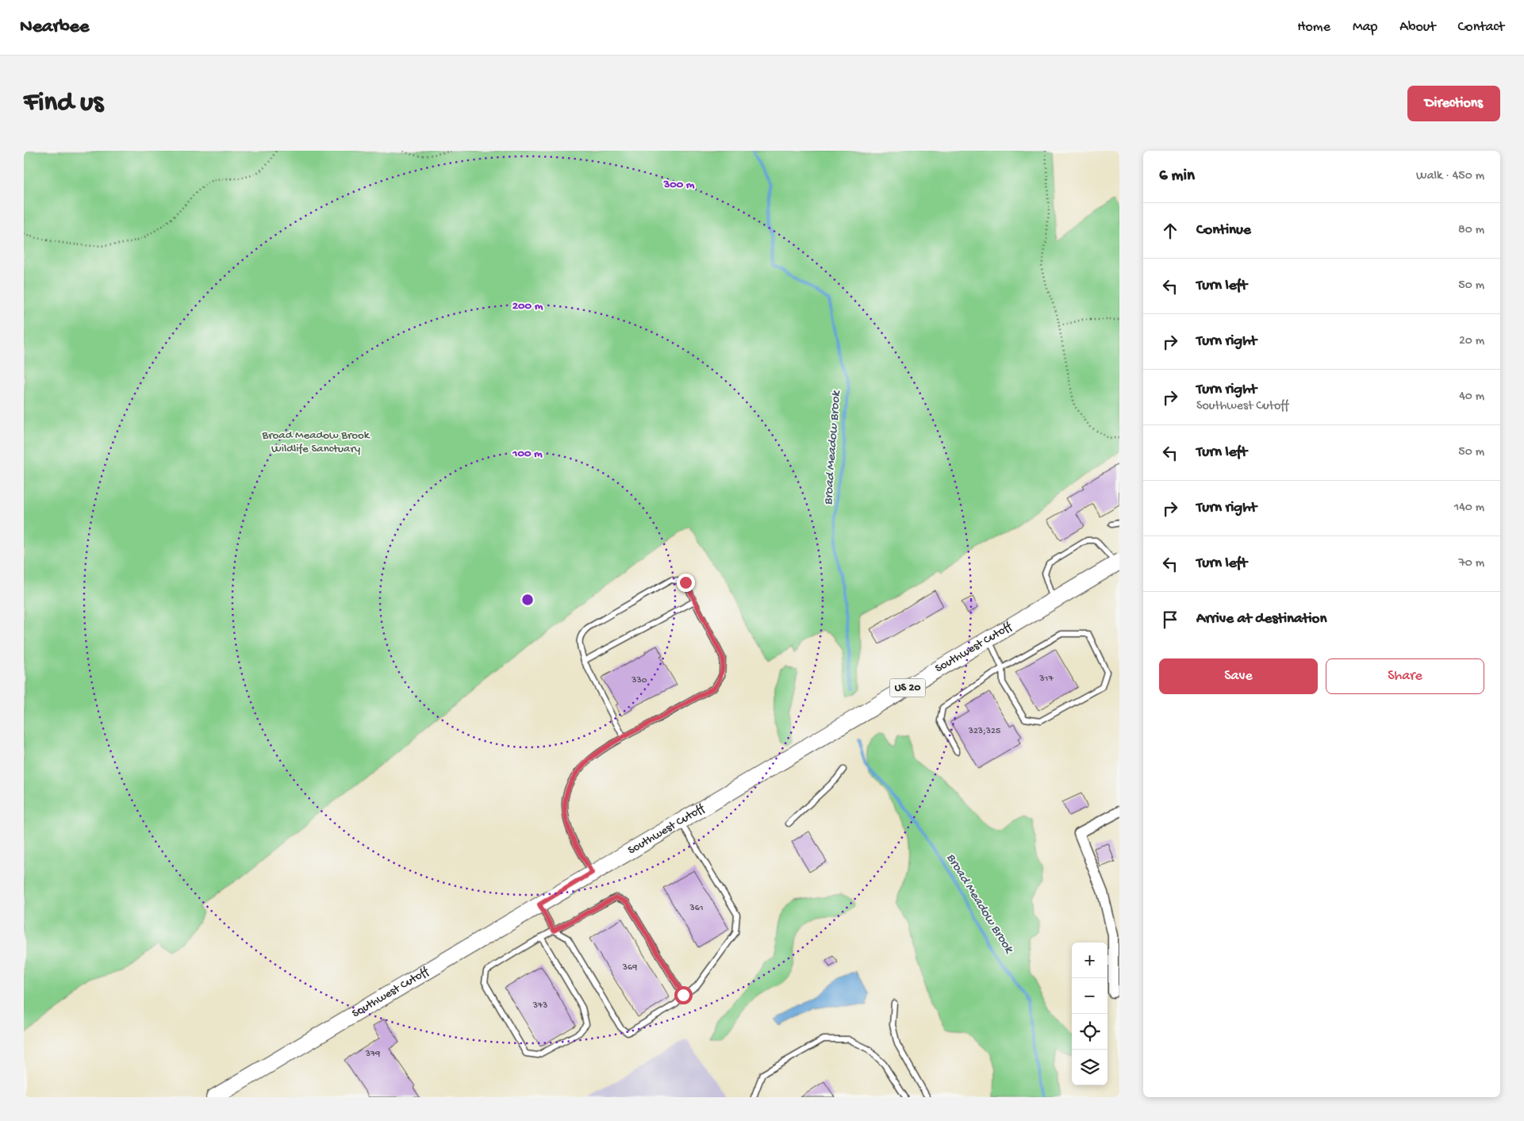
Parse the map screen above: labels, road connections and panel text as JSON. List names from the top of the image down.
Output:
{
  "streets": {
    "main road": ["Southwest Cutoff", "US 20"]
  },
  "water": ["Broad Meadow Brook"],
  "parks": ["Broad Meadow Brook Wildlife Sanctuary"],
  "house_numbers": [
    "317",
    "330",
    "323;325",
    "361",
    "369",
    "373",
    "379"
  ],
  "page": {
    "header": "Nearbee",
    "nav": [
      "Home",
      "Map",
      "About",
      "Contact"
    ],
    "buttons": [
      "Directions",
      ["Save", "Share"]
    ],
    "title": "Find us",
    "heading": ["6 min", "Walk · 450 m"],
    "list": [
      ["Continue", "80 m"],
      ["Turn left", "50 m"],
      ["Turn right", "20 m"],
      ["Turn right", "Southwest Cutoff", "40 m"],
      ["Turn left", "50 m"],
      ["Turn right", "140 m"],
      ["Turn left", "70 m"],
      "Arrive at destination"
    ],
    "map_buttons": ["+", "−"]
  },
  "rings": ["300 m", "200 m", "100 m"]
}
